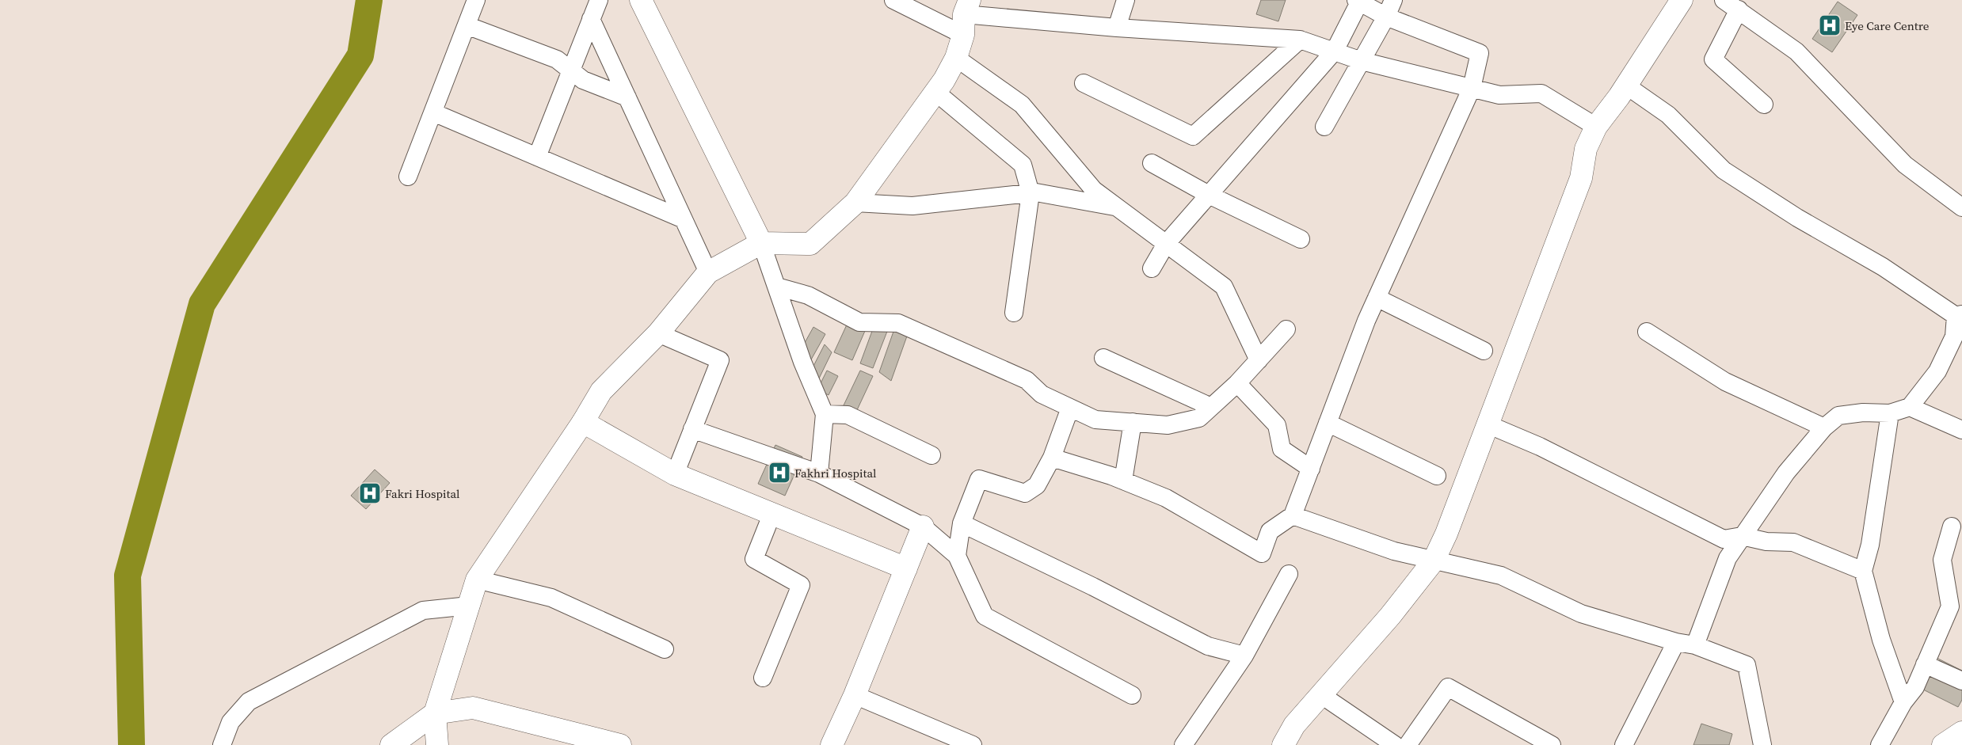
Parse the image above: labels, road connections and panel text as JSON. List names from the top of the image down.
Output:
{
  "places": {
    "hospital": ["Eye Care Centre", "Fakhri Hospital", "Fakri Hospital"]
  }
}
